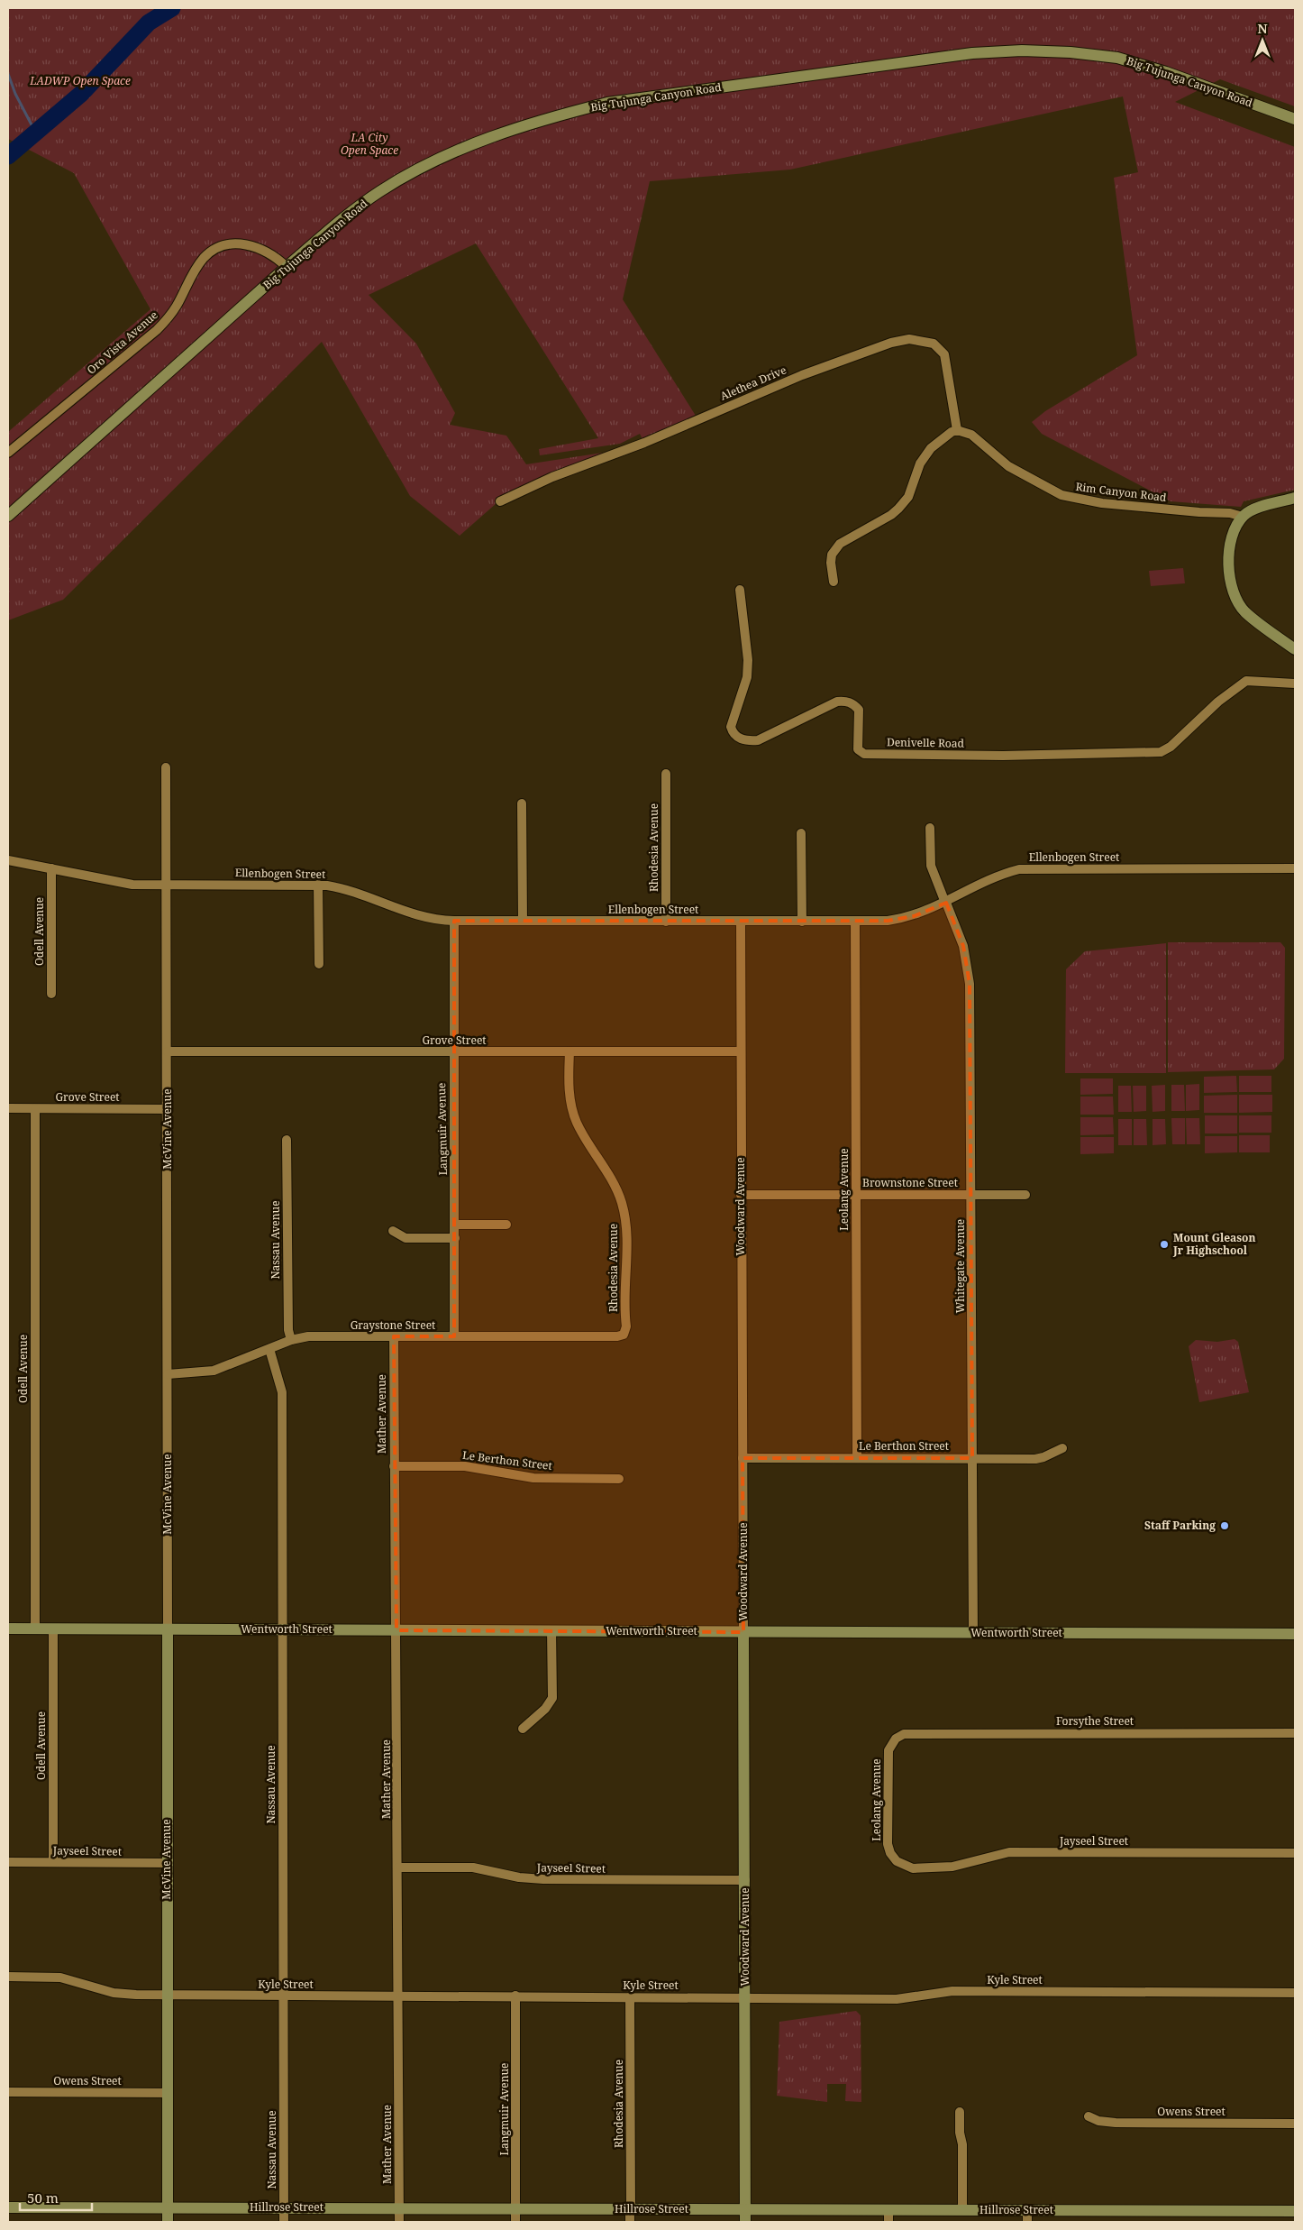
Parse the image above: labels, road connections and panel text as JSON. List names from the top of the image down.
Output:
{
  "streets": {
    "street": [
      "Big Tujunga Canyon Road",
      "Oro Vista Avenue",
      "Alethea Drive",
      "Rim Canyon Road",
      "Denivelle Road",
      "Rhodesia Avenue",
      "Ellenbogen Street",
      "Odell Avenue",
      "Grove Street",
      "McVine Avenue",
      "Langmuir Avenue",
      "Brownstone Street",
      "Leolang Avenue",
      "Woodward Avenue",
      "Nassau Avenue",
      "Whitegate Avenue",
      "Graystone Street",
      "Mather Avenue",
      "Le Berthon Street",
      "Wentworth Street",
      "Forsythe Street",
      "Jayseel Street",
      "Kyle Street",
      "Owens Street",
      "Hillrose Street"
    ]
  },
  "crossings": [
    ["Big Tujunga Canyon Road", "Oro Vista Avenue"],
    ["Alethea Drive", "Rim Canyon Road"],
    ["Rhodesia Avenue", "Ellenbogen Street"],
    ["Rhodesia Avenue", "Grove Street"],
    ["Rhodesia Avenue", "Graystone Street"],
    ["Rhodesia Avenue", "Kyle Street"],
    ["Rhodesia Avenue", "Hillrose Street"],
    ["Ellenbogen Street", "Odell Avenue"],
    ["Ellenbogen Street", "McVine Avenue"],
    ["Ellenbogen Street", "Langmuir Avenue"],
    ["Ellenbogen Street", "Leolang Avenue"],
    ["Ellenbogen Street", "Woodward Avenue"],
    ["Ellenbogen Street", "Whitegate Avenue"],
    ["Odell Avenue", "Grove Street"],
    ["Odell Avenue", "Wentworth Street"],
    ["Odell Avenue", "Jayseel Street"],
    ["Grove Street", "McVine Avenue"],
    ["Grove Street", "Langmuir Avenue"],
    ["Grove Street", "Woodward Avenue"],
    ["McVine Avenue", "Graystone Street"],
    ["McVine Avenue", "Wentworth Street"],
    ["McVine Avenue", "Jayseel Street"],
    ["McVine Avenue", "Kyle Street"],
    ["McVine Avenue", "Owens Street"],
    ["McVine Avenue", "Hillrose Street"],
    ["Langmuir Avenue", "Graystone Street"],
    ["Langmuir Avenue", "Kyle Street"],
    ["Langmuir Avenue", "Hillrose Street"],
    ["Brownstone Street", "Leolang Avenue"],
    ["Brownstone Street", "Woodward Avenue"],
    ["Brownstone Street", "Whitegate Avenue"],
    ["Leolang Avenue", "Le Berthon Street"],
    ["Leolang Avenue", "Forsythe Street"],
    ["Leolang Avenue", "Jayseel Street"],
    ["Woodward Avenue", "Le Berthon Street"],
    ["Woodward Avenue", "Wentworth Street"],
    ["Woodward Avenue", "Jayseel Street"],
    ["Woodward Avenue", "Kyle Street"],
    ["Woodward Avenue", "Hillrose Street"],
    ["Nassau Avenue", "Graystone Street"],
    ["Nassau Avenue", "Wentworth Street"],
    ["Nassau Avenue", "Kyle Street"],
    ["Nassau Avenue", "Hillrose Street"],
    ["Whitegate Avenue", "Le Berthon Street"],
    ["Whitegate Avenue", "Wentworth Street"],
    ["Graystone Street", "Mather Avenue"],
    ["Mather Avenue", "Le Berthon Street"],
    ["Mather Avenue", "Wentworth Street"],
    ["Mather Avenue", "Jayseel Street"],
    ["Mather Avenue", "Kyle Street"],
    ["Mather Avenue", "Hillrose Street"]
  ],
  "parks": ["LADWP Open Space", "LA City Open Space"],
  "places": ["Mount Gleason Jr Highschool", "Staff Parking"],
  "scale_bar": "50 m",
  "north": "top"
}
